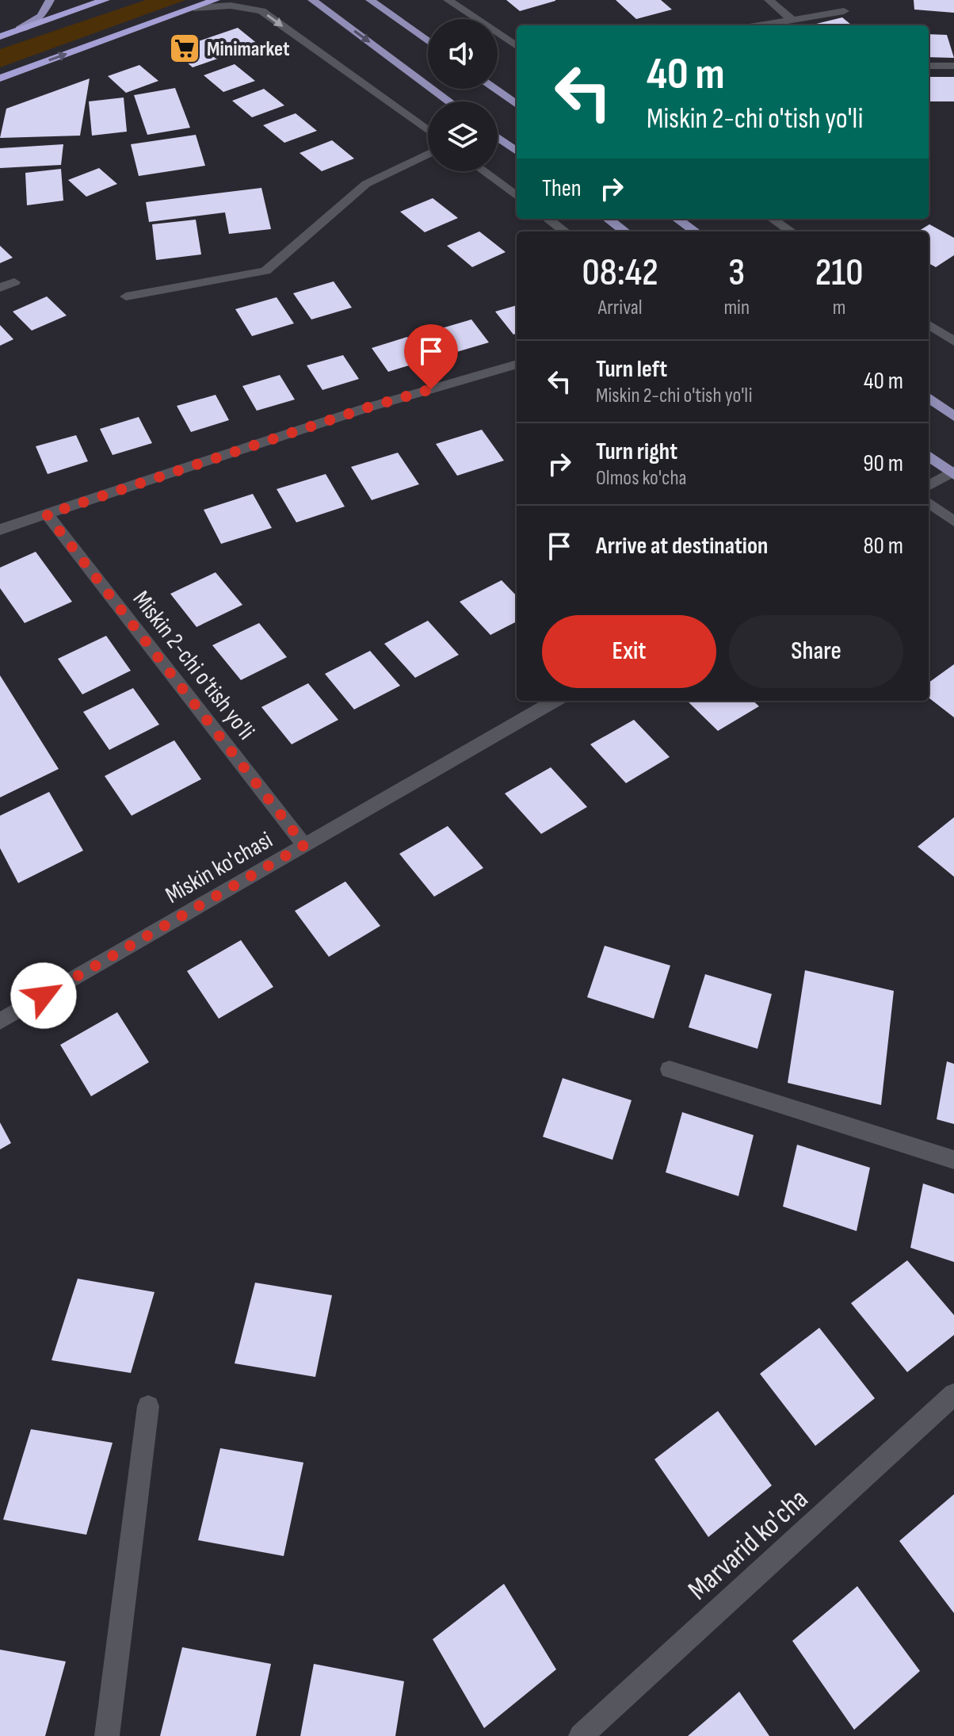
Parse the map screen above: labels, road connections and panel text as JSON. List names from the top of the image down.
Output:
{
  "streets": {
    "street": ["Miskin 2-chi o'tish yo'li", "Miskin ko'chasi", "Marvarid ko'cha"]
  },
  "crossings": [
    ["Miskin 2-chi o'tish yo'li", "Miskin ko'chasi"]
  ],
  "places": {
    "supermarket": ["Minimarket"]
  },
  "page": {
    "turn": ["40 m", "Miskin 2-chi o'tish yo'li"],
    "then": "Then",
    "eta": [
      "08:42",
      "Arrival",
      "3",
      "min",
      "210",
      "m"
    ],
    "list": [
      {
        "name": "Turn left",
        "note": "Miskin 2-chi o'tish yo'li",
        "value": "40 m"
      },
      {
        "name": "Turn right",
        "note": "Olmos ko'cha",
        "value": "90 m"
      },
      {
        "name": "Arrive at destination",
        "value": "80 m"
      }
    ],
    "buttons": ["Exit", "Share"]
  }
}
